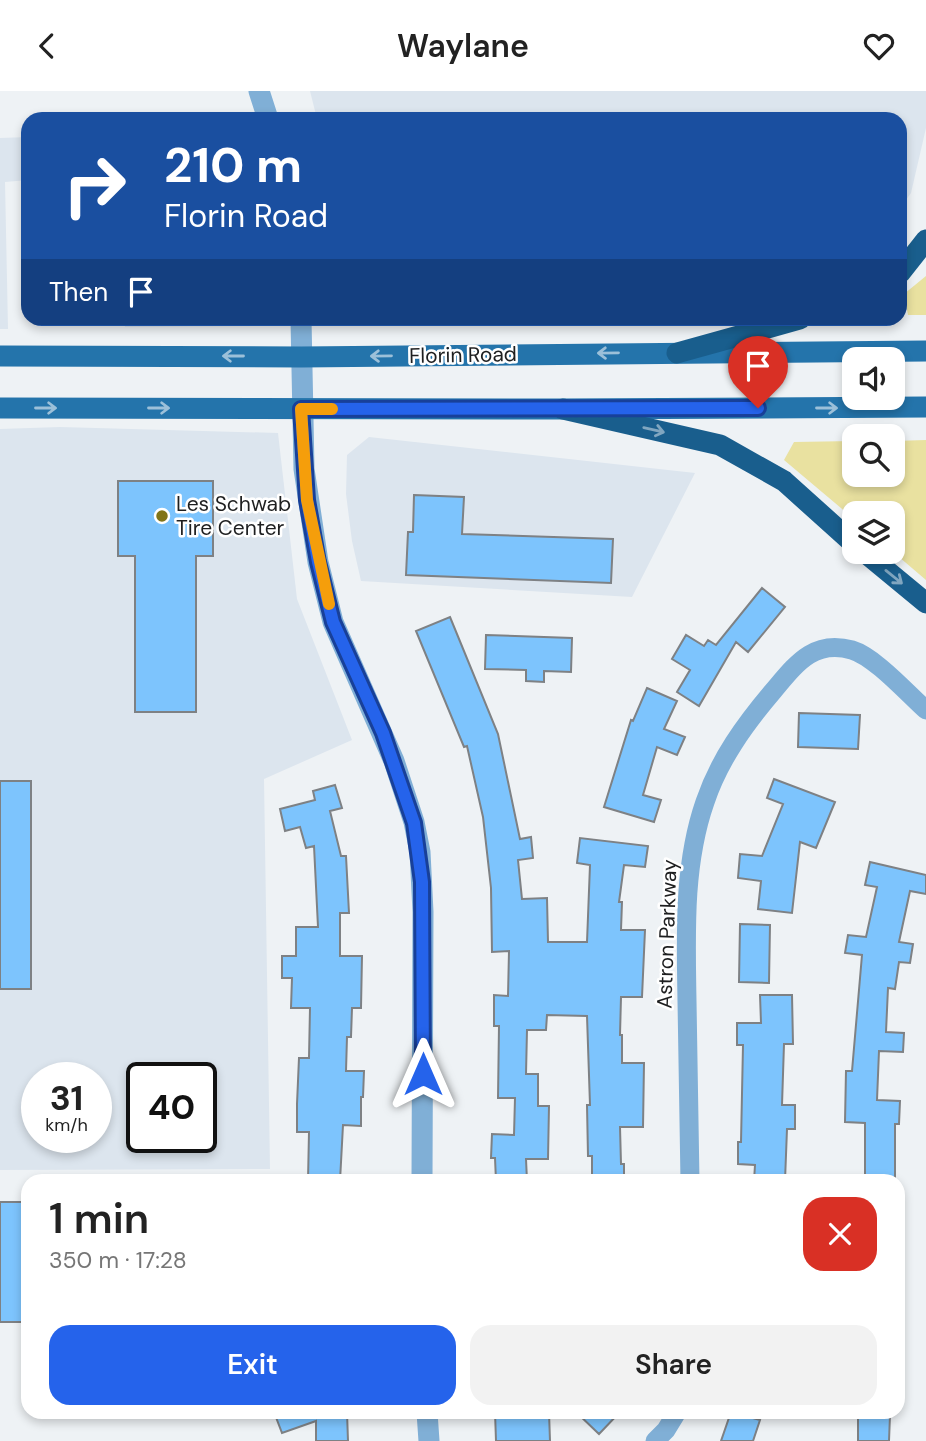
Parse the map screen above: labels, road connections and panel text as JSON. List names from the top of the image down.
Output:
{
  "streets": {
    "main road": ["Florin Road"],
    "street": ["Astron Parkway"]
  },
  "places": ["Les Schwab Tire Center"],
  "page": {
    "header": "Waylane",
    "turn": ["210 m", "Florin Road"],
    "then": "Then",
    "speed": "31 km/h",
    "limit": "40",
    "heading": ["1 min", "350 m · 17:28"],
    "buttons": ["Exit", "Share"]
  }
}
